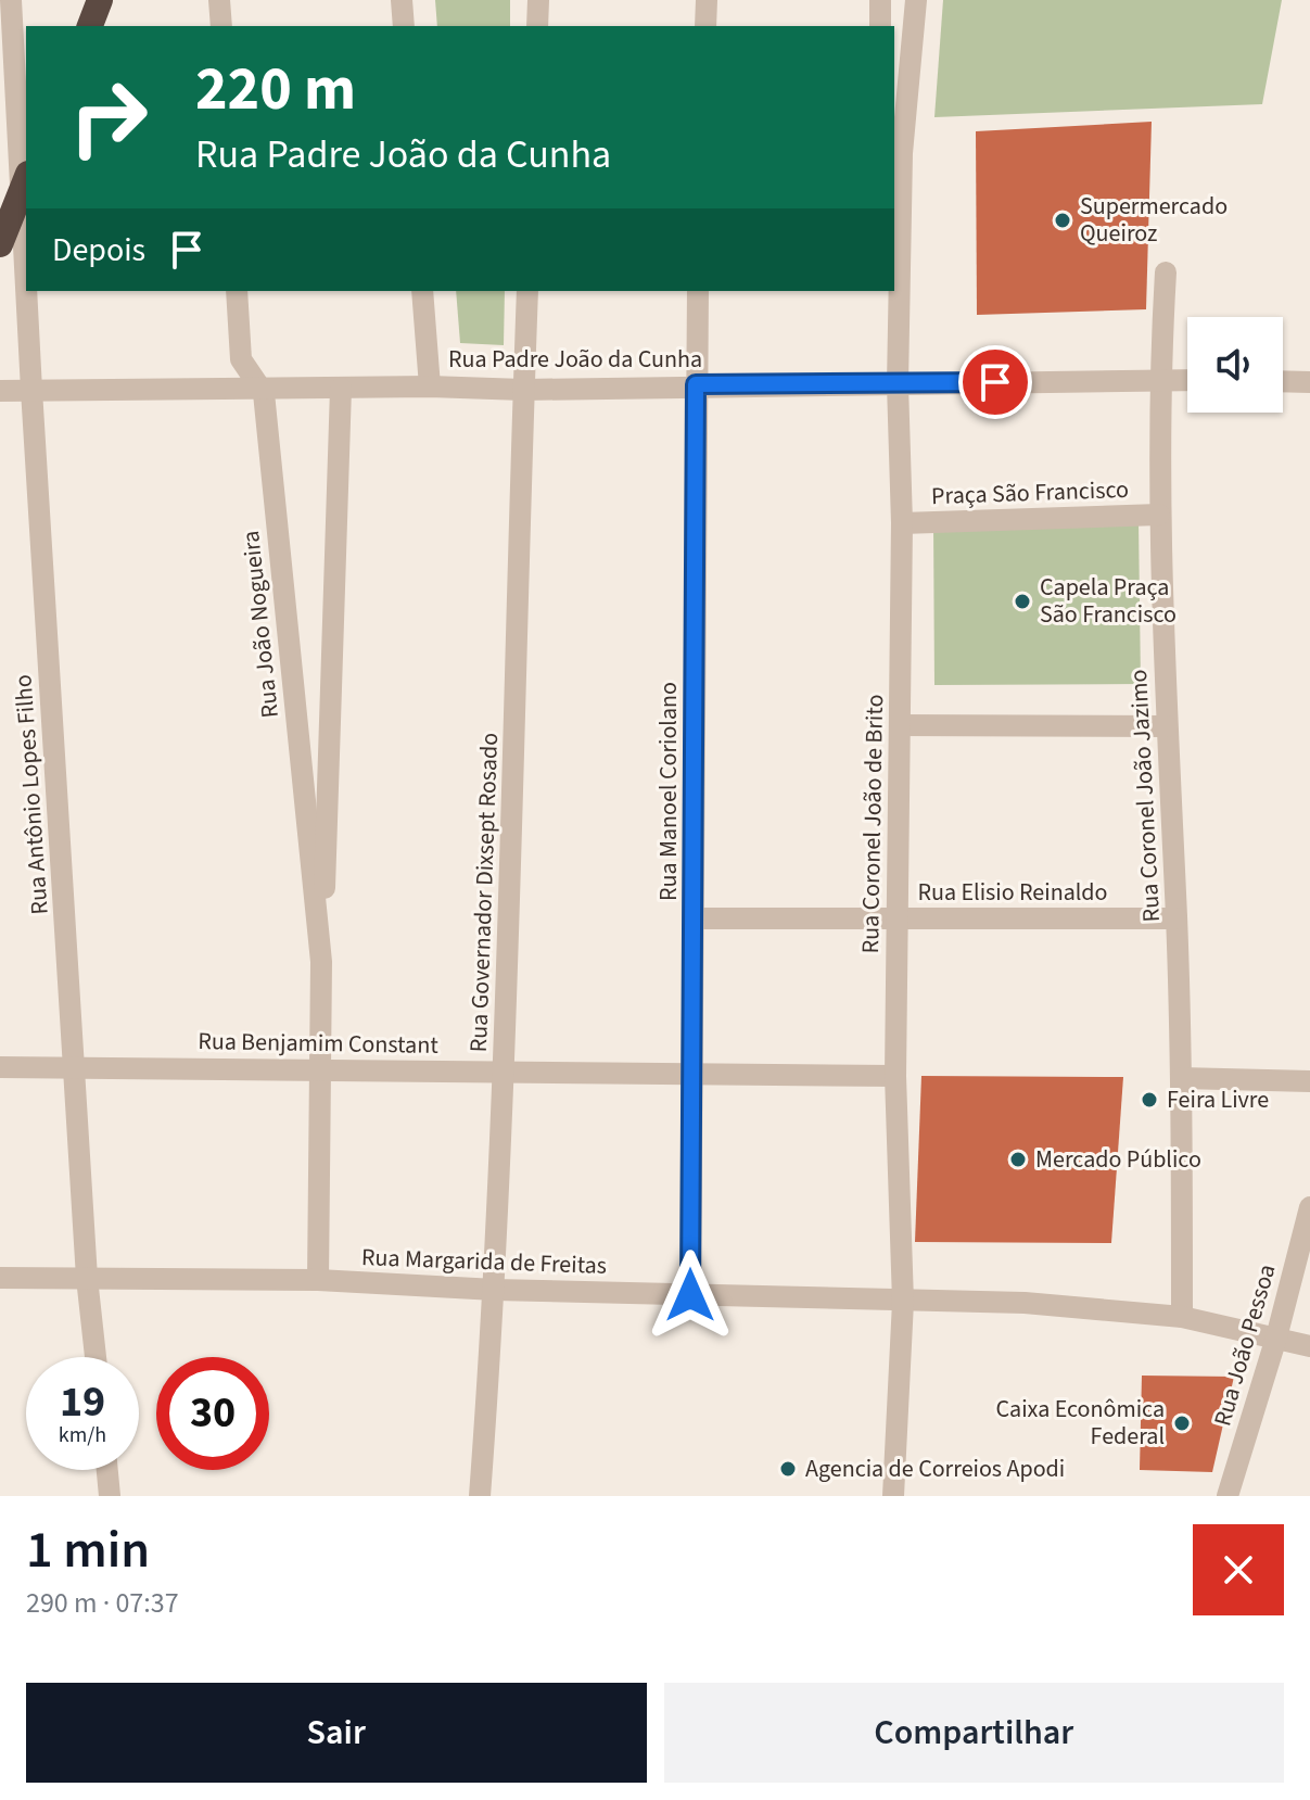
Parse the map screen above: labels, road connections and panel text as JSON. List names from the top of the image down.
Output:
{
  "streets": {
    "street": [
      "Rua Padre João da Cunha",
      "Praça São Francisco",
      "Rua João Nogueira",
      "Rua Manoel Coriolano",
      "Rua Antônio Lopes Filho",
      "Rua Coronel João Jazimo",
      "Rua Coronel João de Brito",
      "Rua Governador Dixsept Rosado",
      "Rua Elisio Reinaldo",
      "Rua Benjamim Constant",
      "Rua Margarida de Freitas",
      "Rua João Pessoa"
    ]
  },
  "crossings": [
    ["Rua Padre João da Cunha", "Rua João Nogueira"],
    ["Rua Padre João da Cunha", "Rua Manoel Coriolano"],
    ["Rua Padre João da Cunha", "Rua Antônio Lopes Filho"],
    ["Rua Padre João da Cunha", "Rua Coronel João Jazimo"],
    ["Rua Padre João da Cunha", "Rua Coronel João de Brito"],
    ["Rua Padre João da Cunha", "Rua Governador Dixsept Rosado"],
    ["Praça São Francisco", "Rua Coronel João Jazimo"],
    ["Praça São Francisco", "Rua Coronel João de Brito"],
    ["Rua João Nogueira", "Rua Benjamim Constant"],
    ["Rua João Nogueira", "Rua Margarida de Freitas"],
    ["Rua Manoel Coriolano", "Rua Elisio Reinaldo"],
    ["Rua Manoel Coriolano", "Rua Benjamim Constant"],
    ["Rua Manoel Coriolano", "Rua Margarida de Freitas"],
    ["Rua Antônio Lopes Filho", "Rua Benjamim Constant"],
    ["Rua Antônio Lopes Filho", "Rua Margarida de Freitas"],
    ["Rua Coronel João Jazimo", "Rua Elisio Reinaldo"],
    ["Rua Coronel João Jazimo", "Rua Margarida de Freitas"],
    ["Rua Coronel João de Brito", "Rua Elisio Reinaldo"],
    ["Rua Coronel João de Brito", "Rua Benjamim Constant"],
    ["Rua Coronel João de Brito", "Rua Margarida de Freitas"],
    ["Rua Governador Dixsept Rosado", "Rua Benjamim Constant"],
    ["Rua Governador Dixsept Rosado", "Rua Margarida de Freitas"],
    ["Rua Margarida de Freitas", "Rua João Pessoa"]
  ],
  "places": [
    "Supermercado Queiroz",
    "Capela Praça São Francisco",
    "Feira Livre",
    "Mercado Público",
    "Caixa Econômica Federal",
    "Agencia de Correios Apodi"
  ],
  "page": {
    "turn": ["220 m", "Rua Padre João da Cunha"],
    "then": "Depois",
    "speed": "19 km/h",
    "limit": "30",
    "heading": ["1 min", "290 m · 07:37"],
    "buttons": ["Sair", "Compartilhar"]
  }
}
